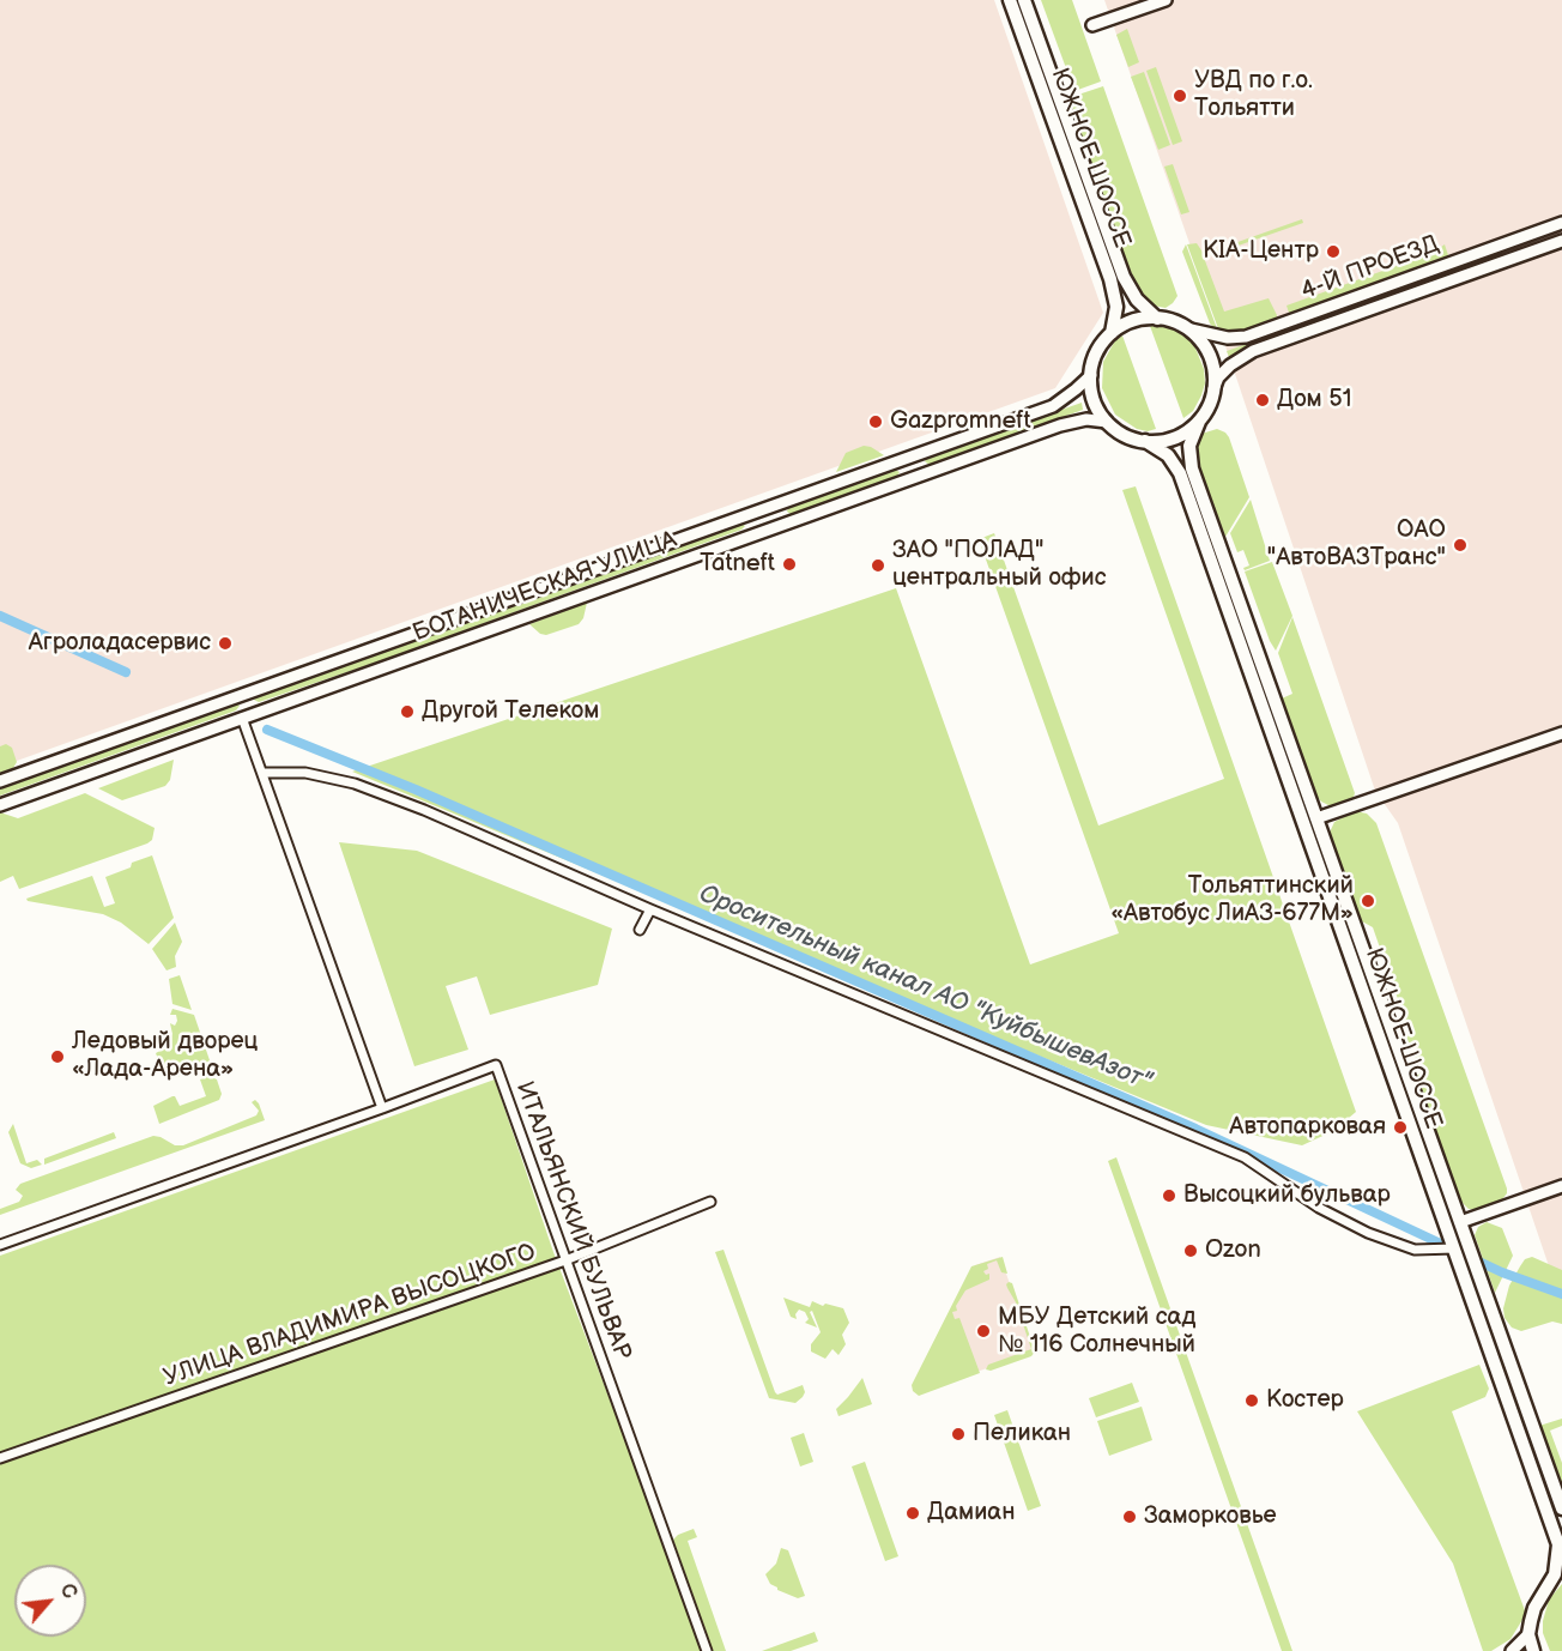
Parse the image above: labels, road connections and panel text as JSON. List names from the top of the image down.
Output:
{
  "streets": {
    "main road": ["ЮЖНОЕ ШОССЕ", "4-Й ПРОЕЗД", "БОТАНИЧЕСКАЯ УЛИЦА"],
    "street": ["ИТАЛЬЯНСКИЙ БУЛЬВАР", "УЛИЦА ВЛАДИМИРА ВЫСОЦКОГО"]
  },
  "crossings": [
    ["ЮЖНОЕ ШОССЕ", "4-Й ПРОЕЗД"],
    ["ЮЖНОЕ ШОССЕ", "БОТАНИЧЕСКАЯ УЛИЦА"],
    ["4-Й ПРОЕЗД", "БОТАНИЧЕСКАЯ УЛИЦА"],
    ["ИТАЛЬЯНСКИЙ БУЛЬВАР", "УЛИЦА ВЛАДИМИРА ВЫСОЦКОГО"]
  ],
  "water": ["Оросительный канал АО \"КуйбышевАзот\""],
  "places": [
    "УВД по г.о. Тольятти",
    "KIA-Центр",
    "Дом 51",
    "Gazpromneft",
    "ОАО \"АвтоВАЗТранс\"",
    "Tatneft",
    "ЗАО \"ПОЛАД\" центральный офис",
    "Агроладасервис",
    "Другой Телеком",
    "Тольяттинский «Автобус ЛиАЗ-677М»",
    "Ледовый дворец «Лада-Арена»",
    "Автопарковая",
    "Высоцкий бульвар",
    "Ozon",
    "МБУ Детский сад № 116 Солнечный",
    "Костер",
    "Пеликан",
    "Дамиан",
    "Заморковье"
  ],
  "north": "top right"
}
